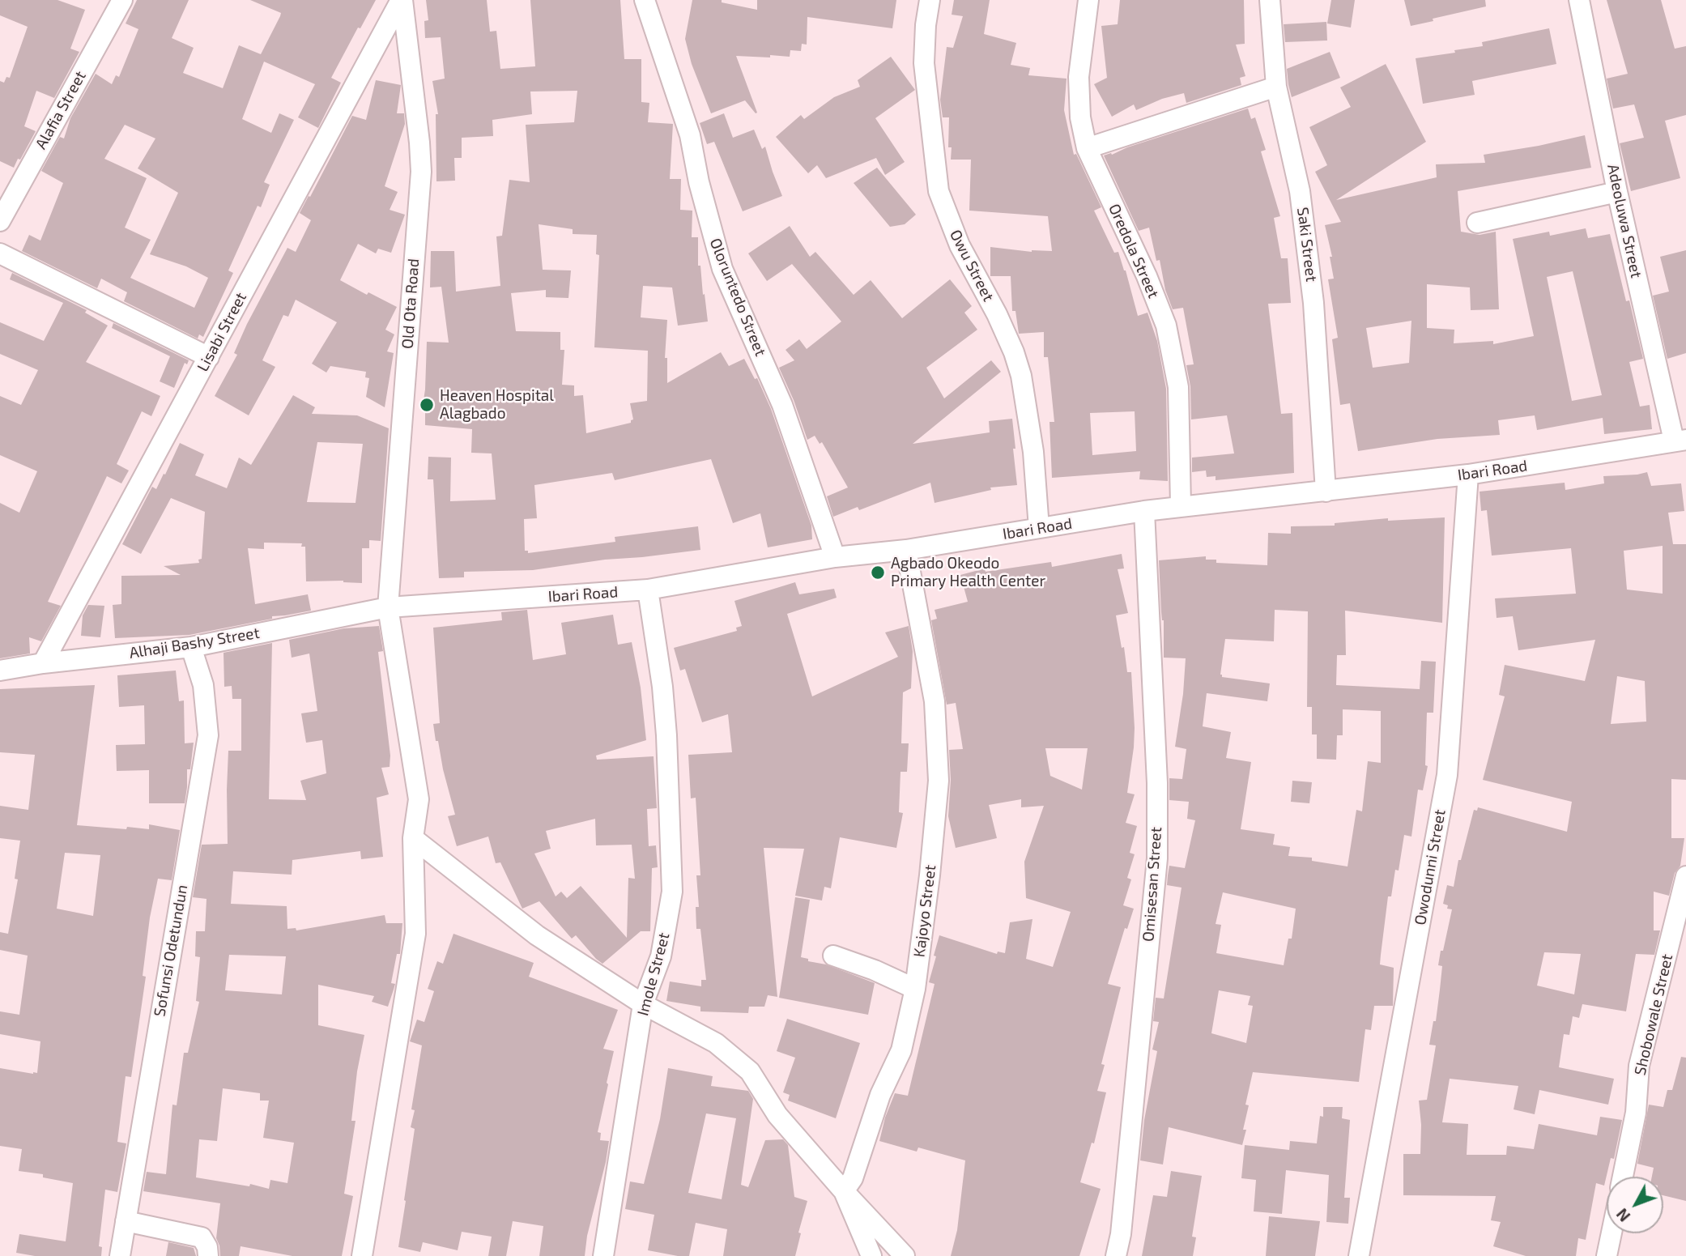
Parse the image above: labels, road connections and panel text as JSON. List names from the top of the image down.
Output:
{
  "streets": {
    "street": [
      "Alafia Street",
      "Adeoluwa Street",
      "Saki Street",
      "Oredola Street",
      "Owu Street",
      "Oloruntedo Street",
      "Old Ota Road",
      "Lisabi Street",
      "Ibari Road",
      "Alhaji Bashy Street",
      "Owodunni Street",
      "Omisesan Street",
      "Kajoyo Street",
      "Sofunsi Odetundun",
      "Imole Street",
      "Shobowale Street"
    ]
  },
  "crossings": [
    ["Adeoluwa Street", "Ibari Road"],
    ["Saki Street", "Ibari Road"],
    ["Oredola Street", "Ibari Road"],
    ["Owu Street", "Ibari Road"],
    ["Oloruntedo Street", "Ibari Road"],
    ["Old Ota Road", "Lisabi Street"],
    ["Old Ota Road", "Ibari Road"],
    ["Old Ota Road", "Alhaji Bashy Street"],
    ["Lisabi Street", "Alhaji Bashy Street"],
    ["Ibari Road", "Alhaji Bashy Street"],
    ["Ibari Road", "Owodunni Street"],
    ["Ibari Road", "Omisesan Street"],
    ["Ibari Road", "Kajoyo Street"],
    ["Ibari Road", "Imole Street"],
    ["Alhaji Bashy Street", "Sofunsi Odetundun"]
  ],
  "places": ["Heaven Hospital Alagbado", "Agbado Okeodo Primary Health Center"],
  "north": "bottom left"
}
